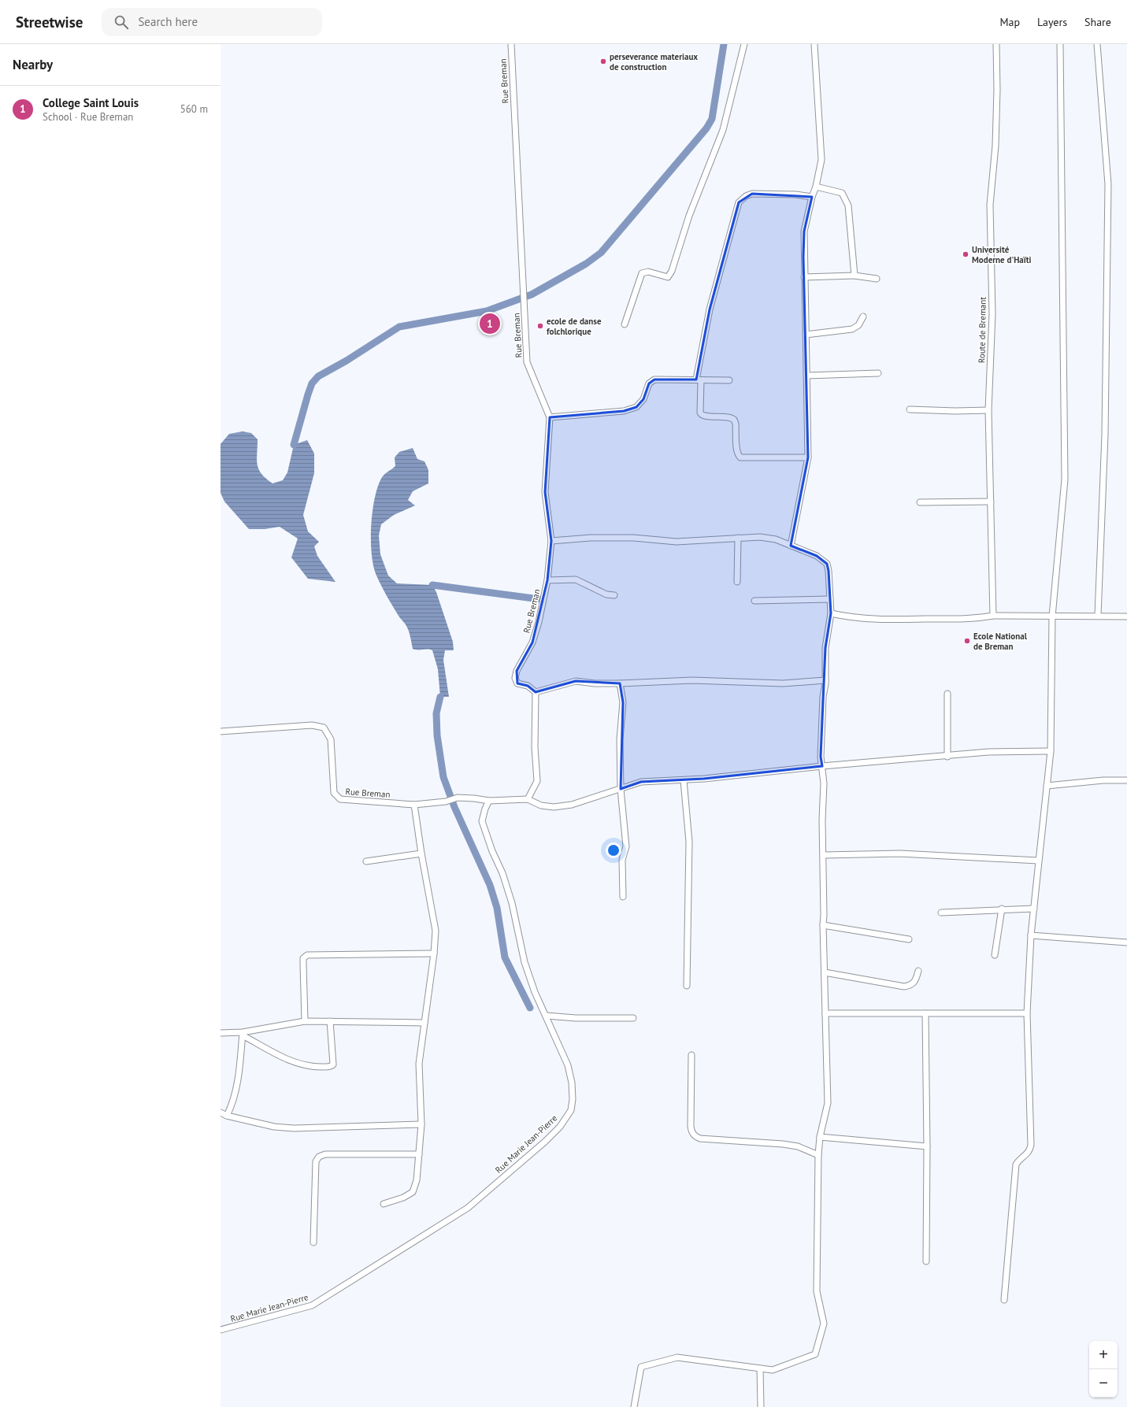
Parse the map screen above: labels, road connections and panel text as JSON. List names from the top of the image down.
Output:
{
  "streets": {
    "street": ["Rue Breman", "Route de Bremant", "Rue Marie Jean-Pierre"]
  },
  "crossings": [
    ["Rue Breman", "Rue Marie Jean-Pierre"]
  ],
  "places": [
    "perseverance materiaux de construction",
    "Université Moderne d'Haïti",
    "ecole de danse folchlorique",
    "Ecole National de Breman"
  ],
  "page": {
    "header": "Streetwise",
    "search": "Search here",
    "nav": ["Map", "Layers", "Share"],
    "heading": "Nearby",
    "list": [
      {
        "mark": "1",
        "name": "College Saint Louis",
        "note": "School · Rue Breman",
        "value": "560 m"
      }
    ],
    "pins": "1",
    "map_buttons": ["+", "−"]
  }
}
